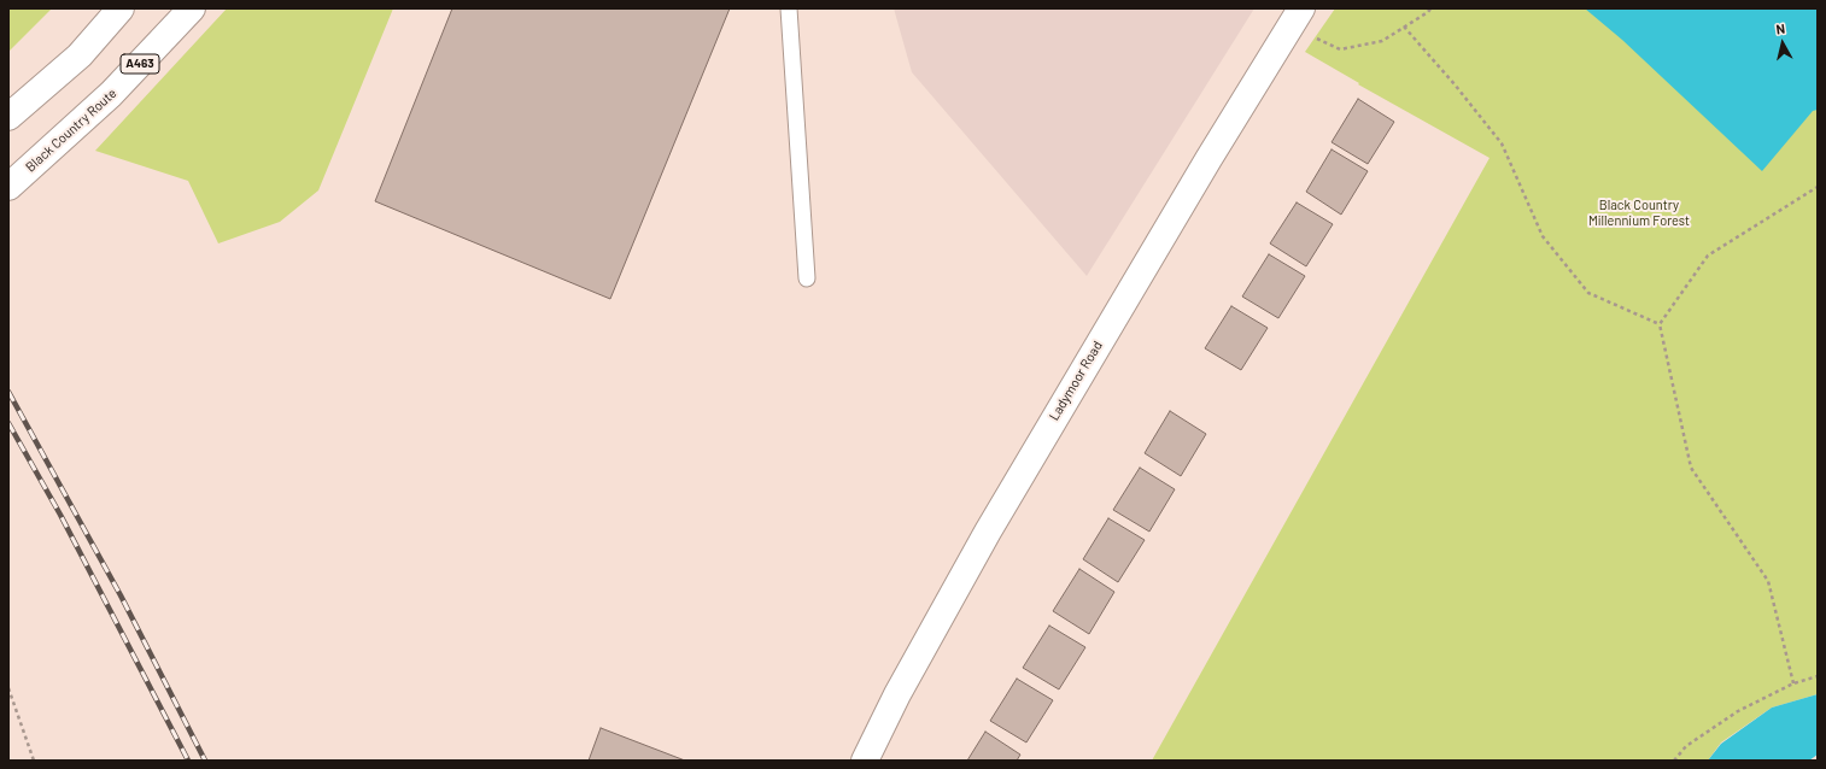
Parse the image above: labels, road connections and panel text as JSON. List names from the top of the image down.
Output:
{
  "streets": {
    "main road": ["A463", "Black Country Route", "Ladymoor Road"]
  },
  "parks": ["Black Country Millennium Forest"],
  "north": "top"
}
